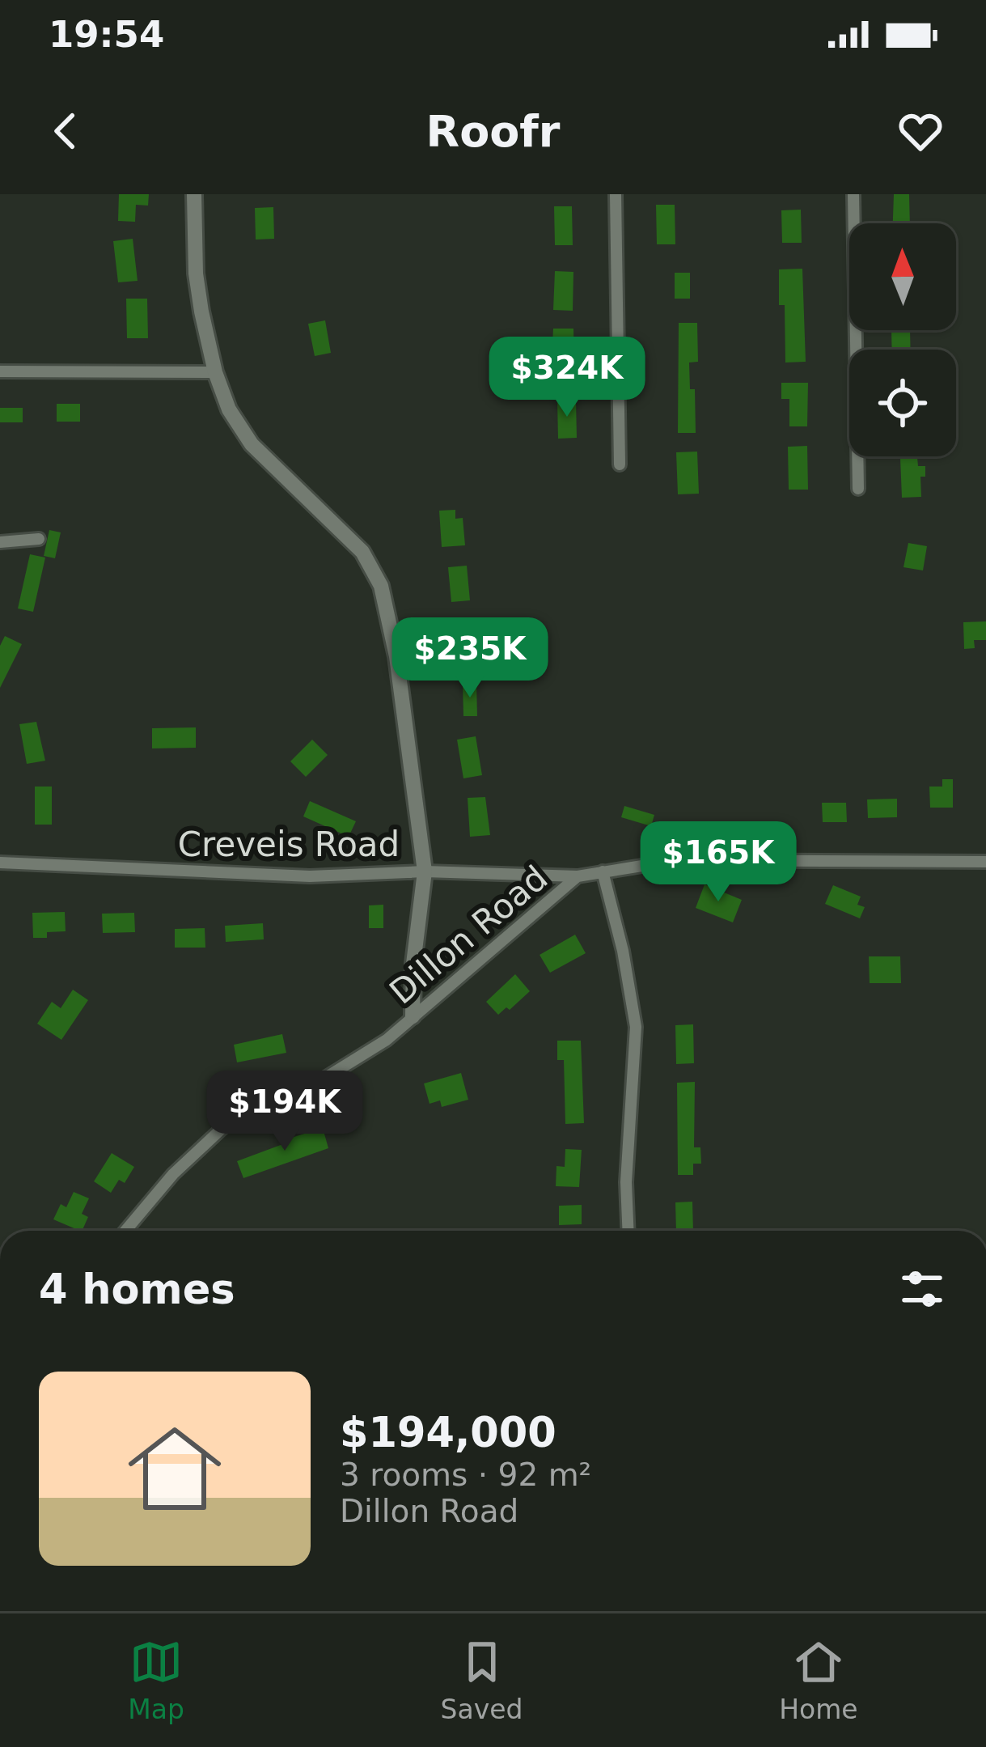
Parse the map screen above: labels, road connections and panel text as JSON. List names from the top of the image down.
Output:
{
  "streets": {
    "street": ["Creveis Road", "Dillon Road"]
  },
  "crossings": [
    ["Creveis Road", "Dillon Road"]
  ],
  "north": "top",
  "page": {
    "status": "19:54",
    "header": "Roofr",
    "price": [
      "$324K",
      "$235K",
      "$165K",
      "$194K"
    ],
    "heading": "4 homes",
    "list": [
      {
        "name": "$194,000",
        "note": "3 rooms · 92 m² · Dillon Road"
      }
    ],
    "tabs": ["Map", "Saved", "Home"]
  }
}
